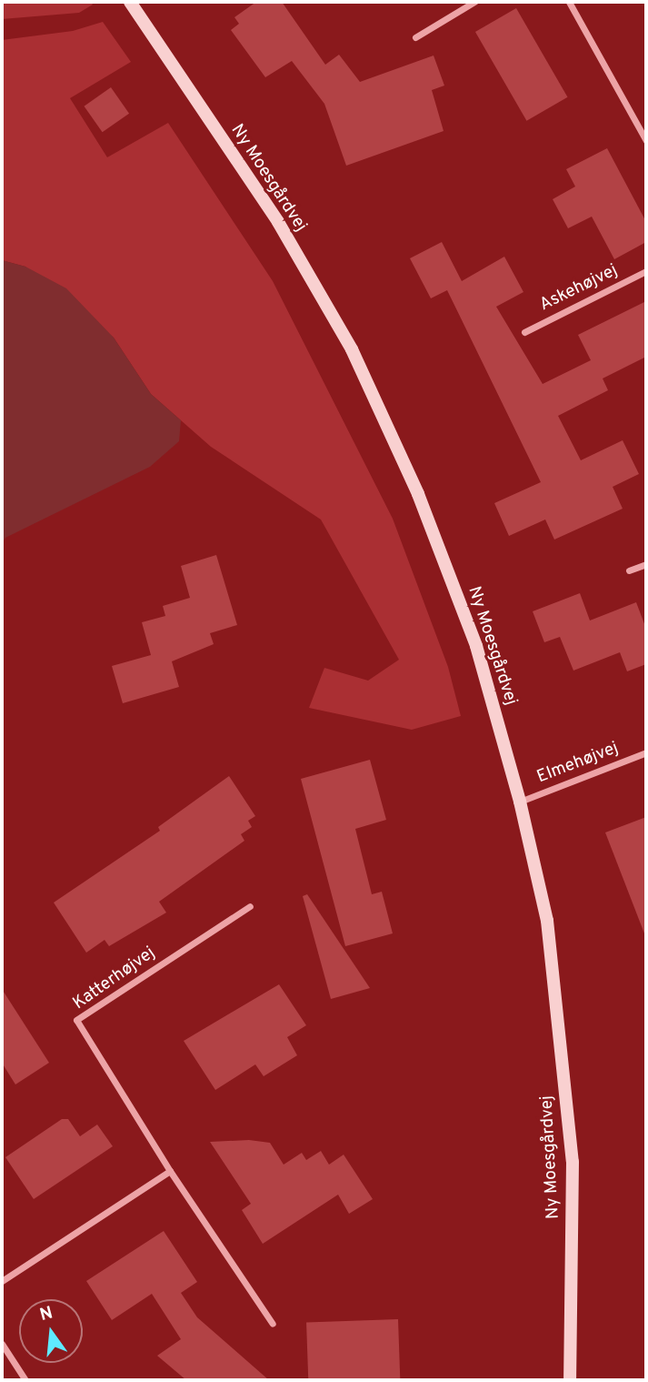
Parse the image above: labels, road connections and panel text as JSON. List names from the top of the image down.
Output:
{
  "streets": {
    "street": [
      "Ny Moesgårdvej",
      "Askehøjvej",
      "Elmehøjvej",
      "Katterhøjvej"
    ]
  },
  "crossings": [
    ["Ny Moesgårdvej", "Elmehøjvej"]
  ],
  "north": "top"
}
